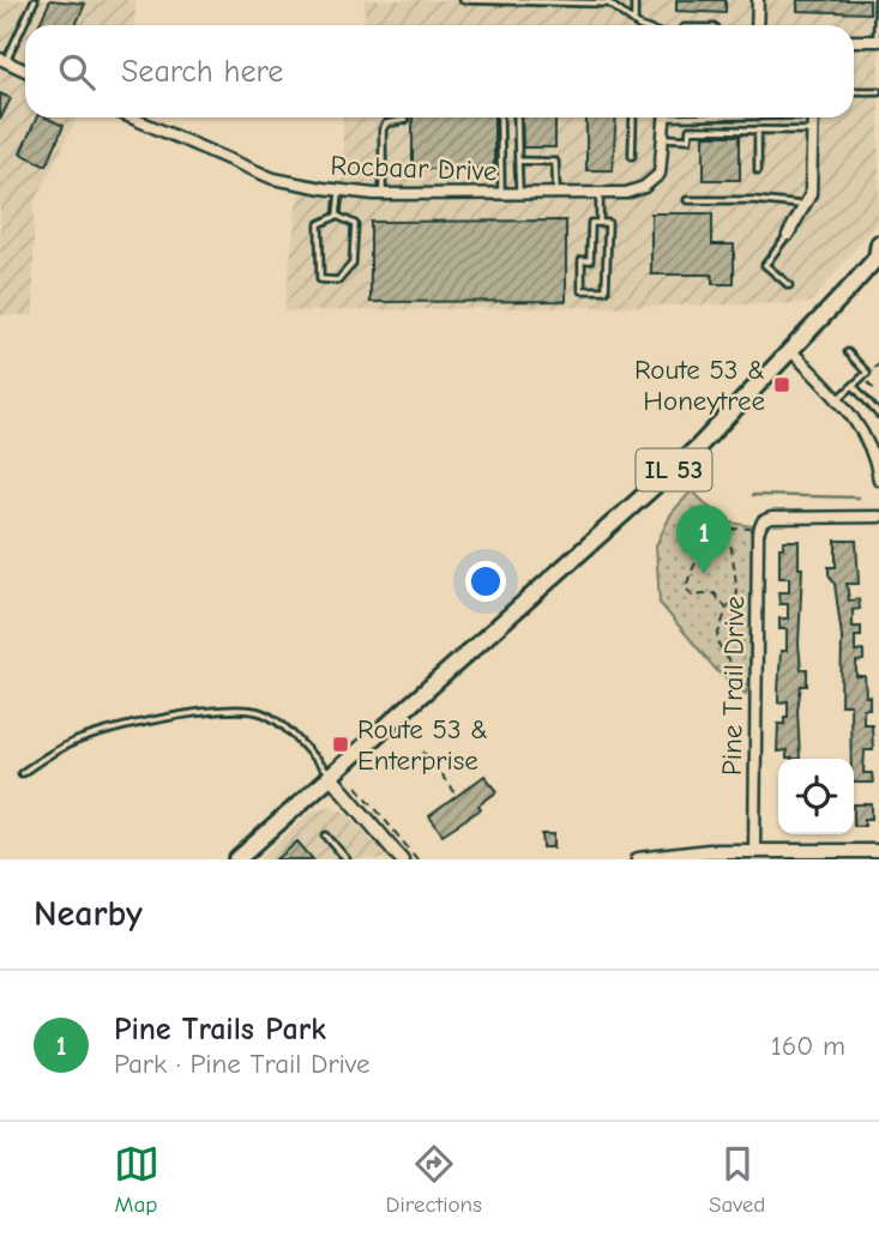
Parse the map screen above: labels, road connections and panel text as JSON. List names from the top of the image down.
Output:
{
  "streets": {
    "main road": ["IL 53"],
    "street": ["Rocbaar Drive", "Pine Trail Drive"]
  },
  "places": {
    "transit": ["Route 53 & Honeytree", "Route 53 & Enterprise"]
  },
  "page": {
    "search": "Search here",
    "pins": "1",
    "heading": "Nearby",
    "list": [
      {
        "mark": "1",
        "name": "Pine Trails Park",
        "note": "Park · Pine Trail Drive",
        "value": "160 m"
      }
    ],
    "nav": ["Map", "Directions", "Saved"]
  }
}
